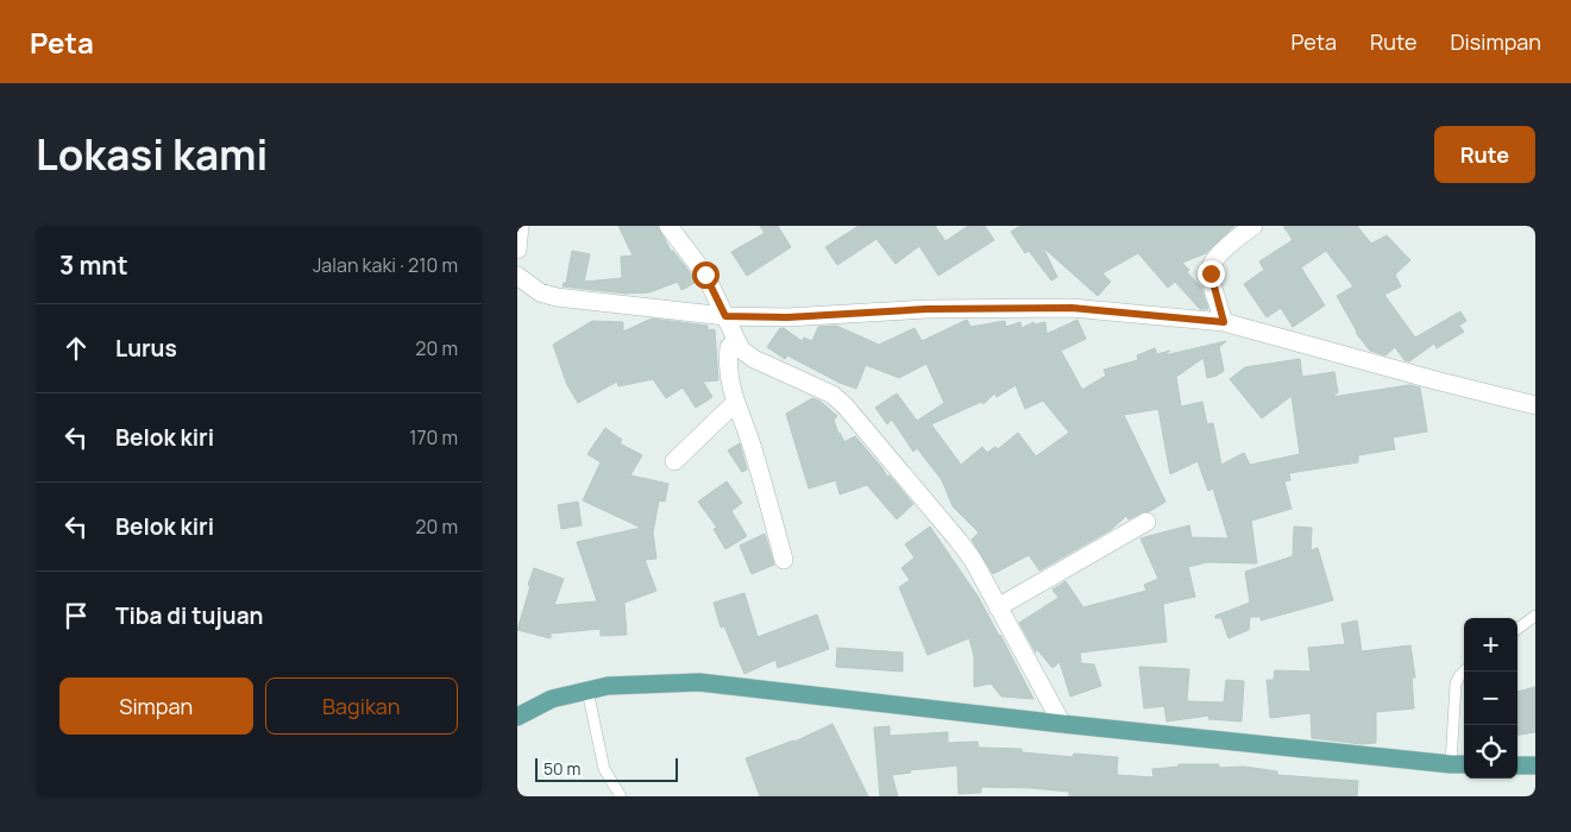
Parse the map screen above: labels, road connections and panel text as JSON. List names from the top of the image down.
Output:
{
  "scale_bar": "50 m",
  "page": {
    "header": "Peta",
    "nav": ["Peta", "Rute", "Disimpan"],
    "title": "Lokasi kami",
    "buttons": [
      "Rute",
      ["Simpan", "Bagikan"]
    ],
    "heading": ["3 mnt", "Jalan kaki · 210 m"],
    "list": [
      ["Lurus", "20 m"],
      ["Belok kiri", "170 m"],
      ["Belok kiri", "20 m"],
      "Tiba di tujuan"
    ],
    "map_buttons": ["+", "−"],
    "scale": "50 m"
  }
}
